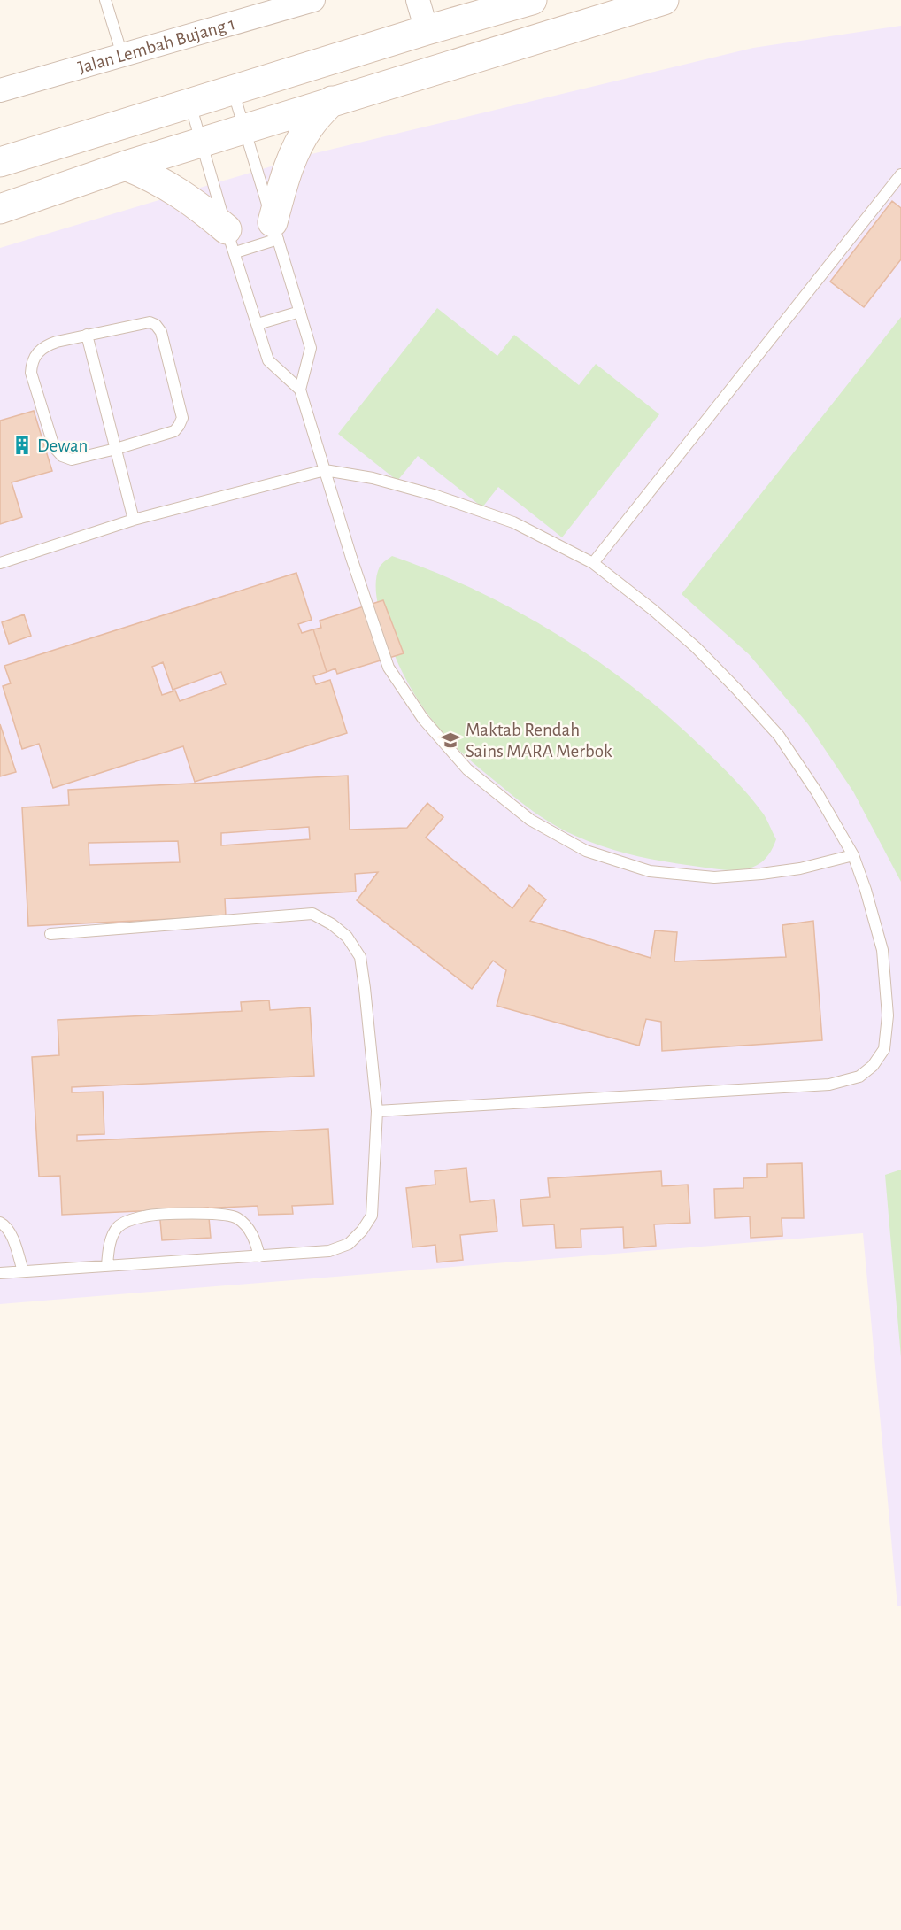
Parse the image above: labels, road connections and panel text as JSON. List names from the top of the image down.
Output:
{
  "streets": {
    "street": ["Jalan Lembah Bujang 1"]
  },
  "places": {
    "building": ["Dewan"],
    "school or university": ["Maktab Rendah Sains MARA Merbok"]
  }
}
